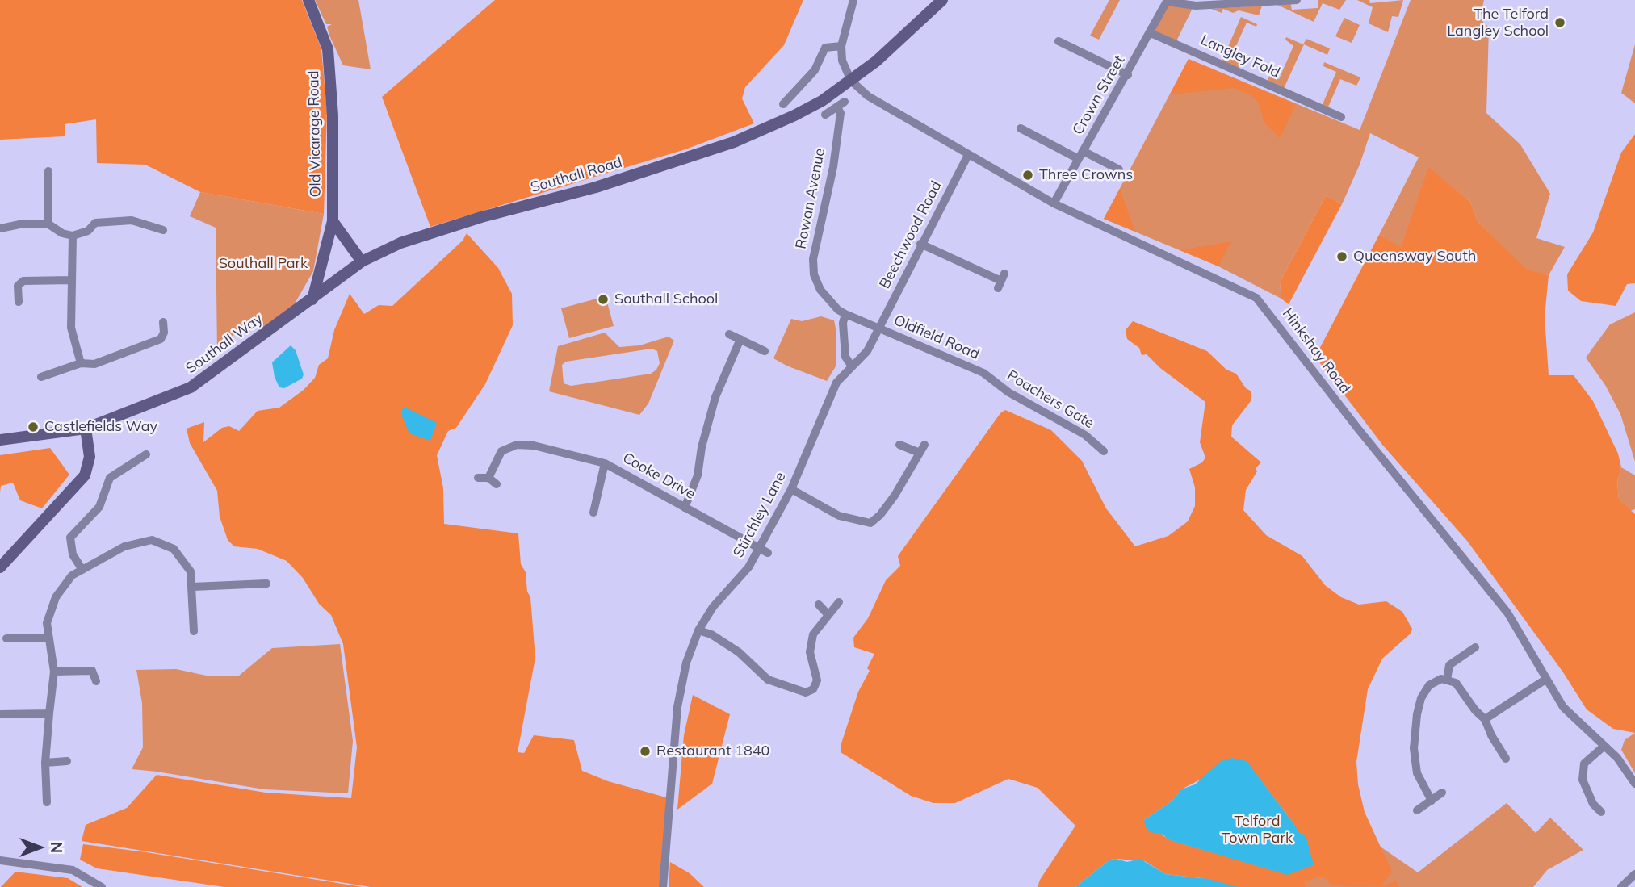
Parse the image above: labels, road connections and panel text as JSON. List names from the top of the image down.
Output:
{
  "streets": {
    "main road": ["Old Vicarage Road", "Southall Road", "Southall Way"],
    "street": [
      "Langley Fold",
      "Crown Street",
      "Rowan Avenue",
      "Beechwood Road",
      "Oldfield Road",
      "Hinkshay Road",
      "Poachers Gate",
      "Cooke Drive",
      "Stirchley Lane"
    ]
  },
  "crossings": [
    ["Langley Fold", "Crown Street"],
    ["Crown Street", "Hinkshay Road"],
    ["Old Vicarage Road", "Southall Road"],
    ["Old Vicarage Road", "Southall Way"],
    ["Southall Road", "Southall Way"],
    ["Southall Road", "Hinkshay Road"],
    ["Rowan Avenue", "Beechwood Road"],
    ["Rowan Avenue", "Oldfield Road"],
    ["Rowan Avenue", "Stirchley Lane"],
    ["Beechwood Road", "Oldfield Road"],
    ["Beechwood Road", "Hinkshay Road"],
    ["Beechwood Road", "Stirchley Lane"],
    ["Oldfield Road", "Poachers Gate"],
    ["Oldfield Road", "Stirchley Lane"],
    ["Cooke Drive", "Stirchley Lane"]
  ],
  "parks": ["Southall Park", "Telford Town Park"],
  "places": [
    "The Telford Langley School",
    "Three Crowns",
    "Queensway South",
    "Southall School",
    "Castlefields Way",
    "Restaurant 1840"
  ],
  "north": "right"
}
